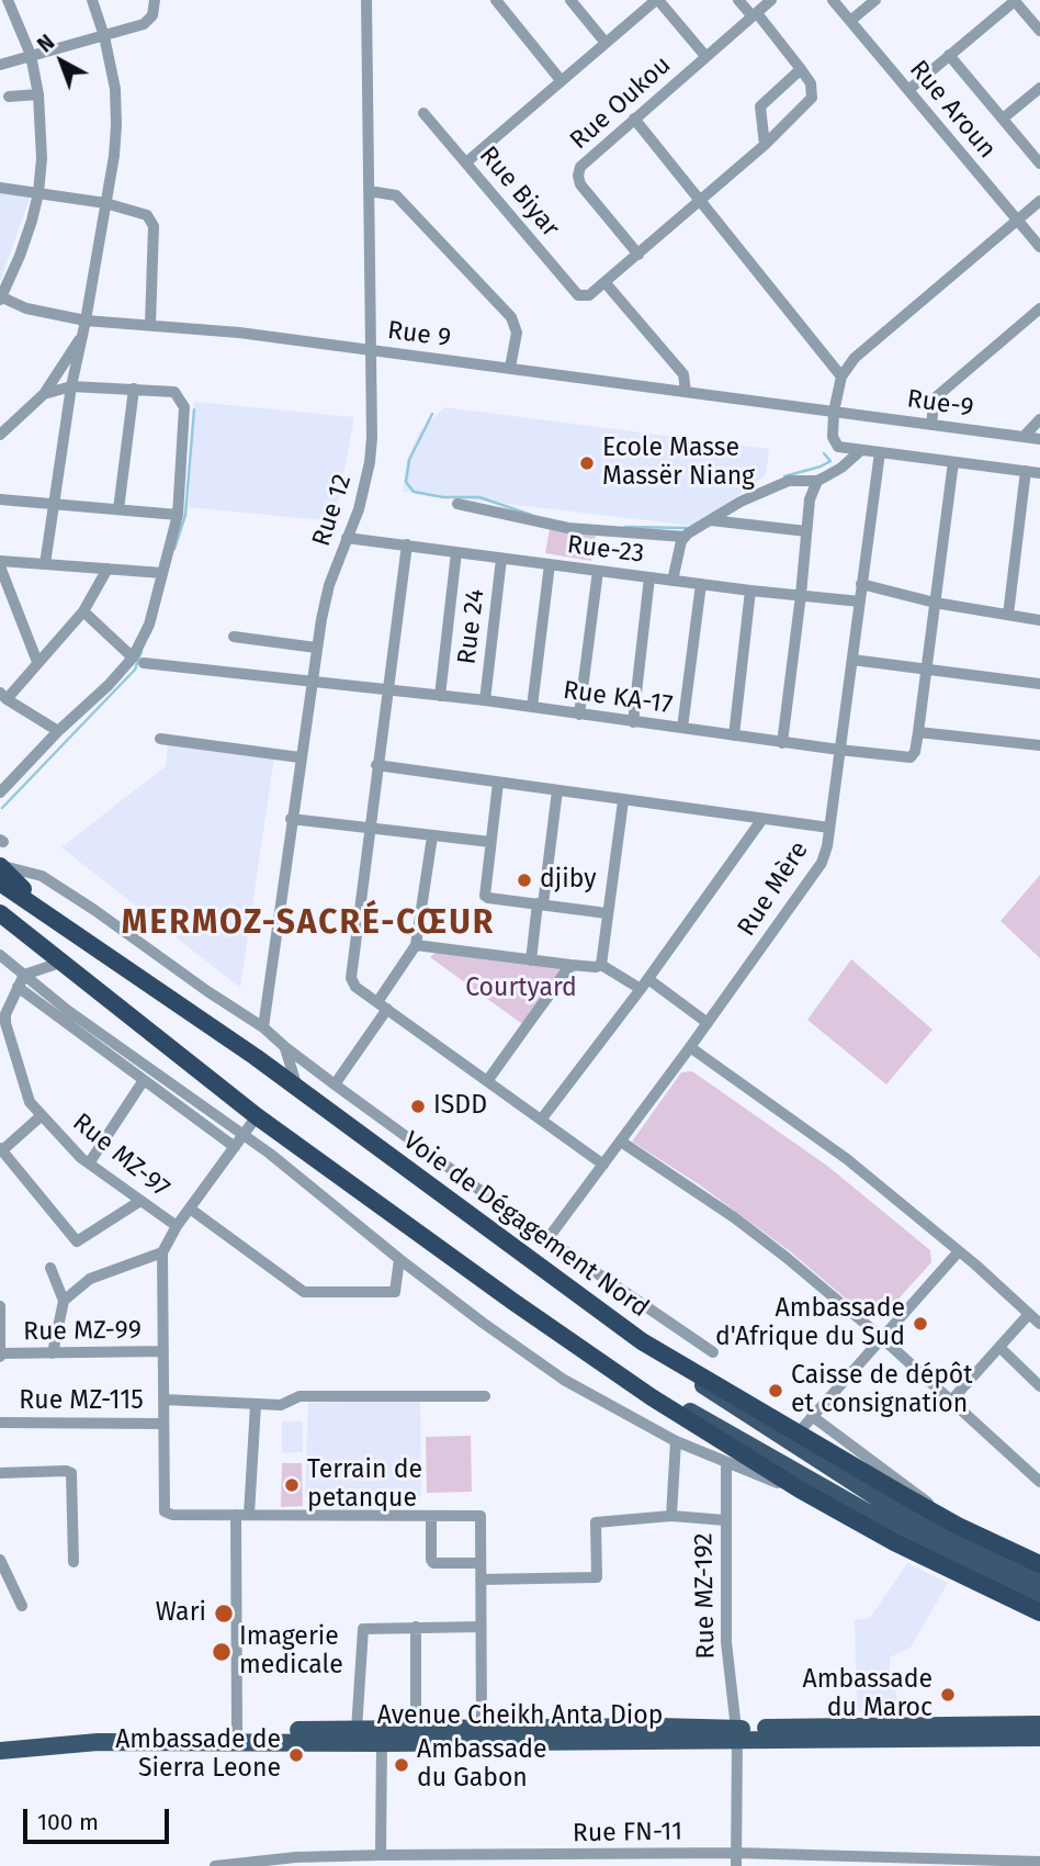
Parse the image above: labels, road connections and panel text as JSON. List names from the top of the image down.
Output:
{
  "streets": {
    "highway": ["Voie de Dégagement Nord"],
    "main road": ["Avenue Cheikh Anta Diop"],
    "street": [
      "Rue Oukou",
      "Rue Aroun",
      "Rue Biyar",
      "Rue 9",
      "Rue-9",
      "Rue 12",
      "Rue-23",
      "Rue 24",
      "Rue KA-17",
      "Rue Mère",
      "Rue MZ-97",
      "Rue MZ-99",
      "Rue MZ-115",
      "Rue MZ-192",
      "Rue FN-11"
    ]
  },
  "crossings": [
    ["Rue 9", "Rue-9"],
    ["Rue 9", "Rue 12"],
    ["Rue 12", "Rue-23"],
    ["Rue 12", "Rue KA-17"],
    ["Rue-23", "Rue 24"],
    ["Rue-23", "Rue Mère"],
    ["Rue 24", "Rue KA-17"],
    ["Rue KA-17", "Rue Mère"],
    ["Rue MZ-192", "Avenue Cheikh Anta Diop"],
    ["Rue MZ-192", "Rue FN-11"]
  ],
  "districts": ["MERMOZ-SACRÉ-CŒUR"],
  "parks": ["Courtyard"],
  "places": [
    "Ecole Masse Massër Niang",
    "djiby",
    "ISDD",
    "Ambassade d'Afrique du Sud",
    "Caisse de dépôt et consignation",
    "Terrain de petanque",
    "Wari",
    "Imagerie medicale",
    "Ambassade du Maroc",
    "Ambassade de Sierra Leone",
    "Ambassade du Gabon"
  ],
  "scale_bar": "100 m",
  "north": "top left"
}
